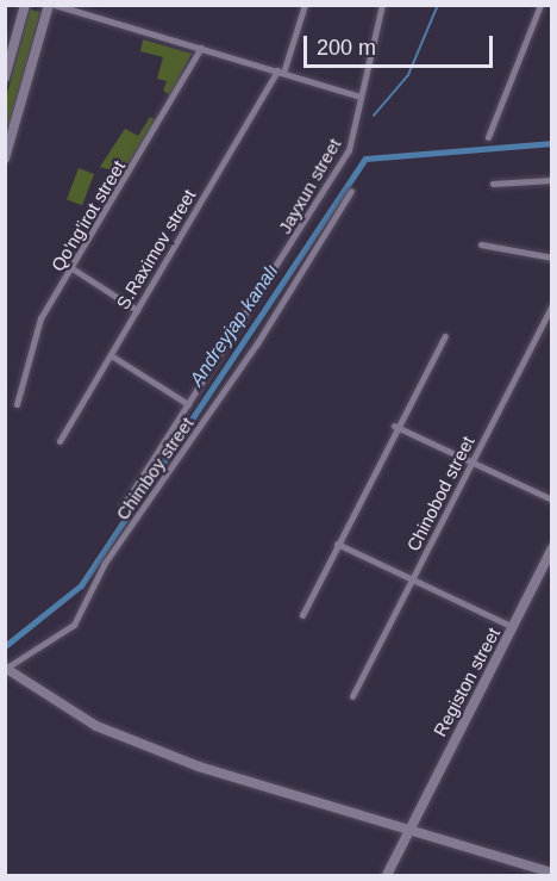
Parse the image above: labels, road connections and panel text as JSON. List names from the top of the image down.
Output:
{
  "streets": {
    "street": [
      "Jayxun street",
      "Qo'ng'irot street",
      "S.Raximov street",
      "Chimboy street",
      "Chinobod street",
      "Registon street"
    ]
  },
  "water": ["Andreyjap kanalı"],
  "scale_bar": "200 m"
}
